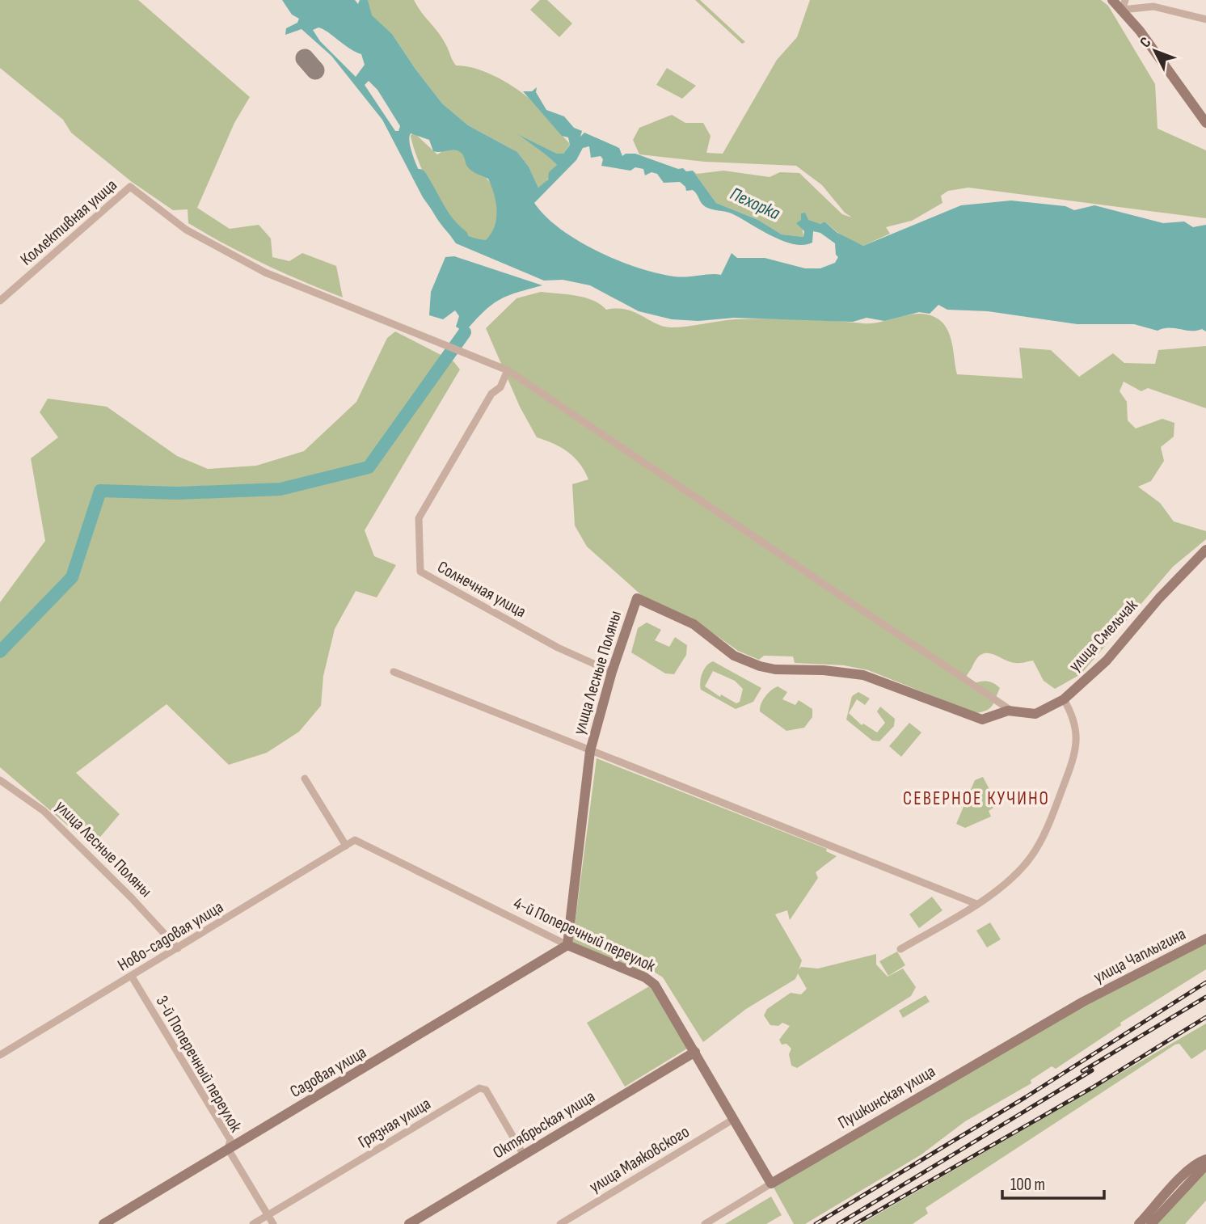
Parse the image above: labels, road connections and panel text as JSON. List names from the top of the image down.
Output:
{
  "streets": {
    "street": [
      "Коллективная улица",
      "Солнечная улица",
      "улица Смельчак",
      "улица Лесные Поляны",
      "4-й Поперечный переулок",
      "Ново-садовая улица",
      "улица Чаплыгина",
      "3-й Поперечный переулок",
      "Садовая улица",
      "Пушкинская улица",
      "Грязная улица",
      "Октябрьская улица",
      "улица Маяковского"
    ]
  },
  "crossings": [
    ["Коллективная улица", "Солнечная улица"],
    ["Солнечная улица", "улица Лесные Поляны"],
    ["улица Смельчак", "улица Лесные Поляны"],
    ["улица Лесные Поляны", "4-й Поперечный переулок"],
    ["улица Лесные Поляны", "Ново-садовая улица"],
    ["улица Лесные Поляны", "Садовая улица"],
    ["4-й Поперечный переулок", "Ново-садовая улица"],
    ["4-й Поперечный переулок", "Садовая улица"],
    ["4-й Поперечный переулок", "Пушкинская улица"],
    ["4-й Поперечный переулок", "Октябрьская улица"],
    ["4-й Поперечный переулок", "улица Маяковского"],
    ["Ново-садовая улица", "3-й Поперечный переулок"],
    ["улица Чаплыгина", "Пушкинская улица"],
    ["3-й Поперечный переулок", "Садовая улица"],
    ["3-й Поперечный переулок", "Грязная улица"],
    ["Грязная улица", "Октябрьская улица"]
  ],
  "districts": ["СЕВЕРНОЕ КУЧИНО"],
  "water": ["Пехорка"],
  "scale_bar": "100 m",
  "north": "top left"
}
